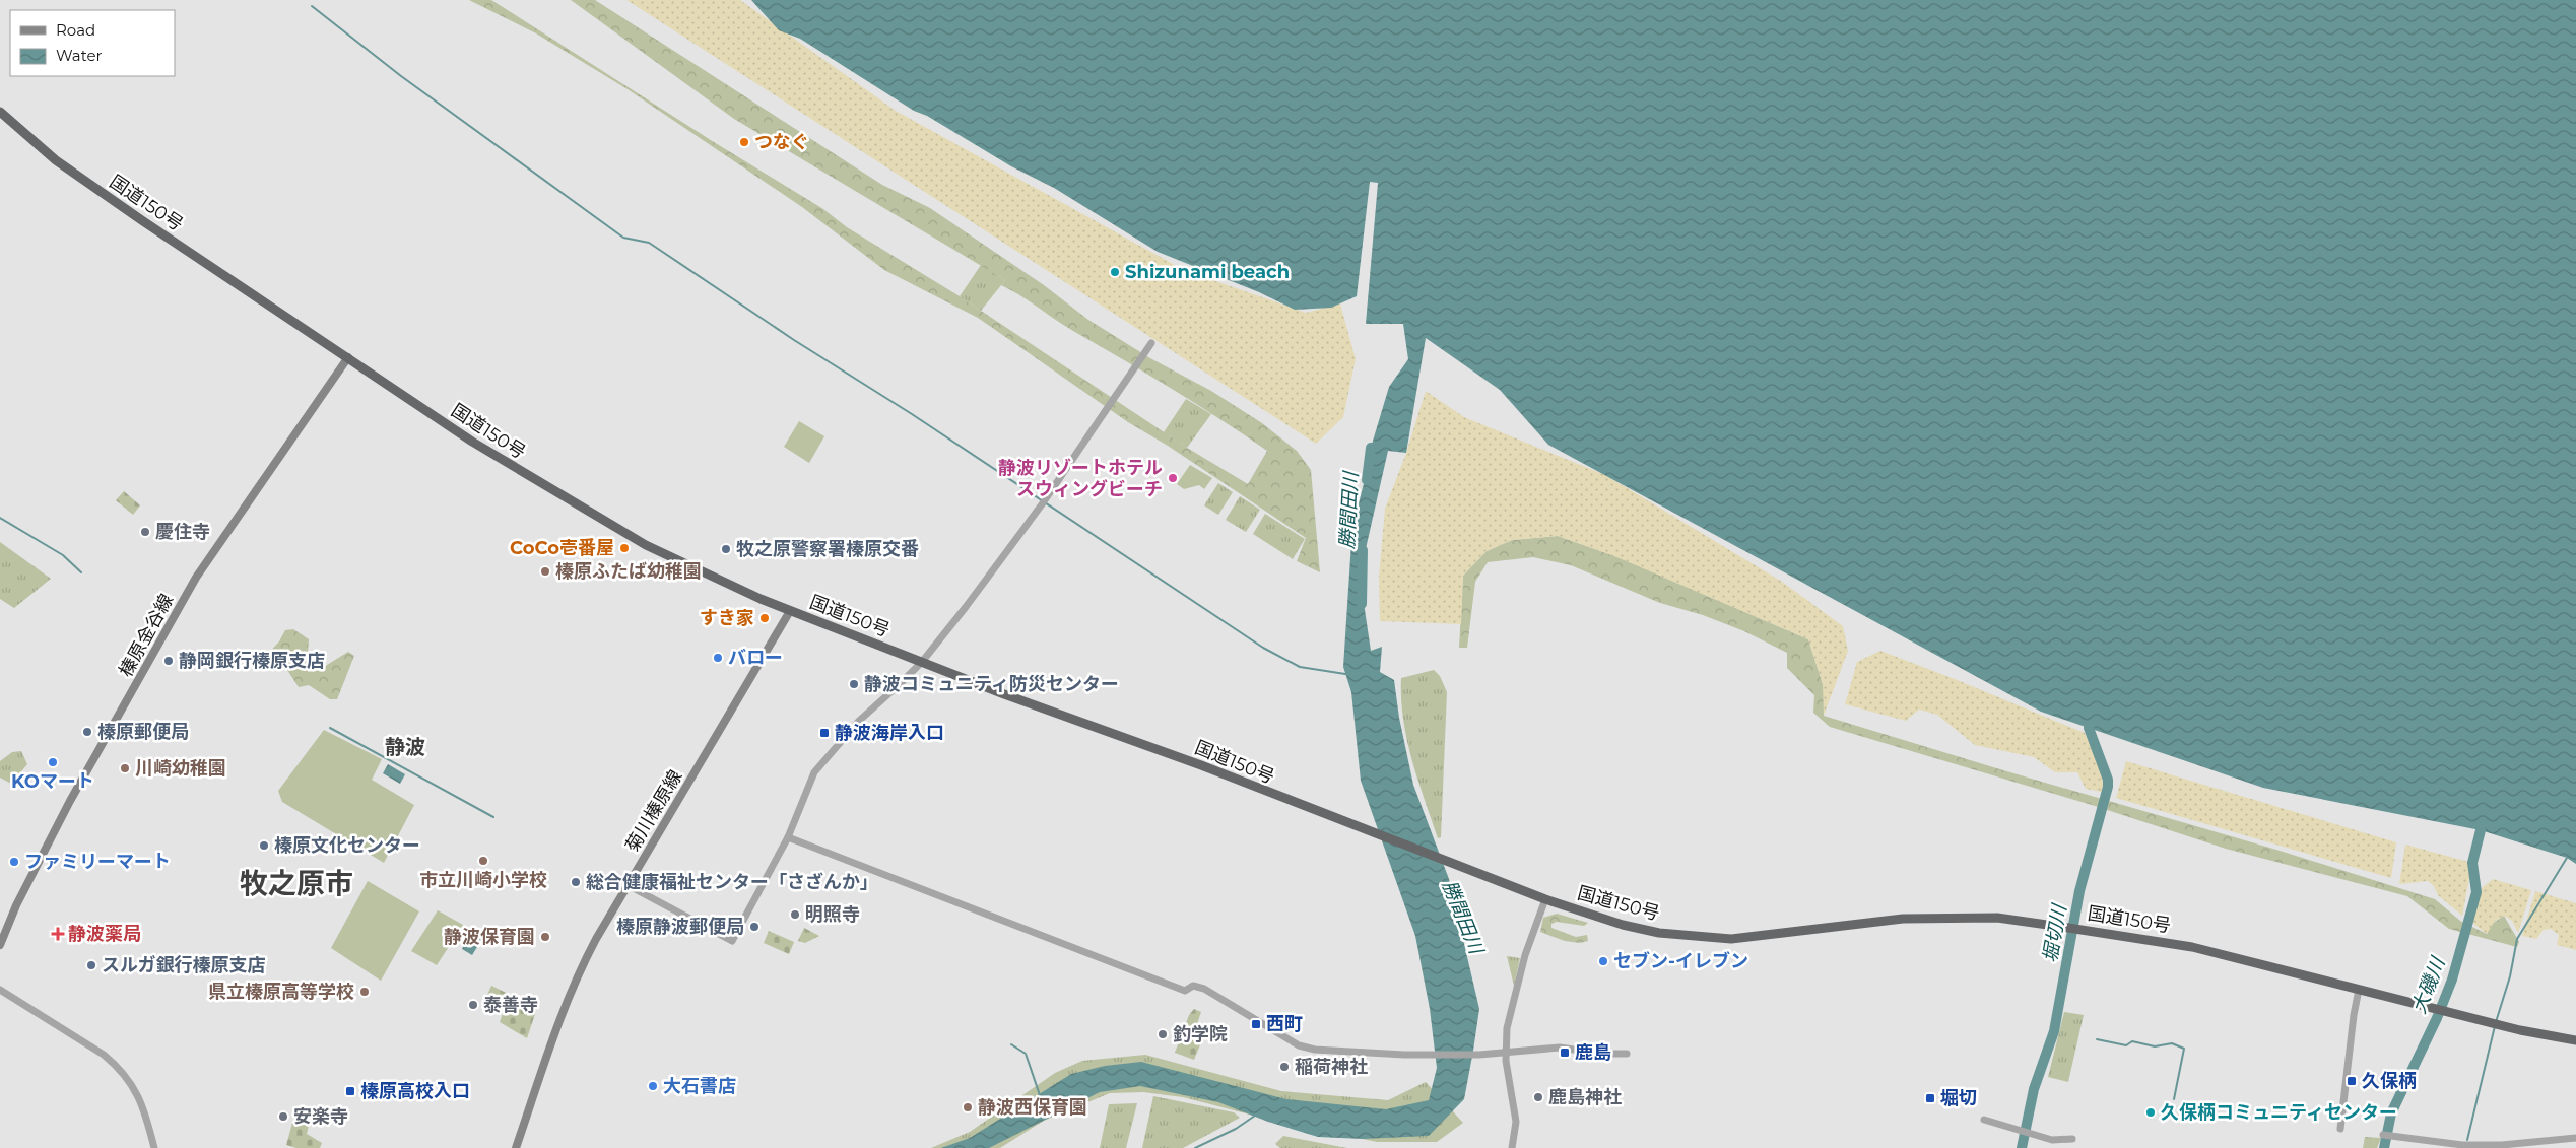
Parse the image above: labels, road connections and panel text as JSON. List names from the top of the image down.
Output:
{
  "streets": {
    "highway": ["国道150号"],
    "main road": ["榛原金谷線", "菊川榛原線"]
  },
  "crossings": [
    ["国道150号", "榛原金谷線"],
    ["国道150号", "菊川榛原線"]
  ],
  "districts": ["静波", "牧之原市"],
  "water": ["勝間田川", "堀切川", "大磯川"],
  "places": {
    "other": [
      "つなぐ",
      "Shizunami beach",
      "静波リゾートホテル スウィングビーチ",
      "慶住寺",
      "CoCo壱番屋",
      "牧之原警察署榛原交番",
      "榛原ふたば幼稚園",
      "すき家",
      "バロー",
      "静岡銀行榛原支店",
      "静波コミュニティ防災センター",
      "榛原郵便局",
      "KOマート",
      "川崎幼稚園",
      "榛原文化センター",
      "市立川崎小学校",
      "ファミリーマート",
      "総合健康福祉センター「さざんか」",
      "明照寺",
      "榛原静波郵便局",
      "静波保育園",
      "セブン-イレブン",
      "スルガ銀行榛原支店",
      "県立榛原高等学校",
      "泰善寺",
      "釣学院",
      "稲荷神社",
      "大石書店",
      "鹿島神社",
      "静波西保育園",
      "久保柄コミュニティセンター",
      "安楽寺"
    ],
    "transit": [
      "静波海岸入口",
      "西町",
      "鹿島",
      "久保柄",
      "榛原高校入口",
      "堀切"
    ],
    "health": ["静波薬局"]
  },
  "legend": ["Road", "Water"]
}
